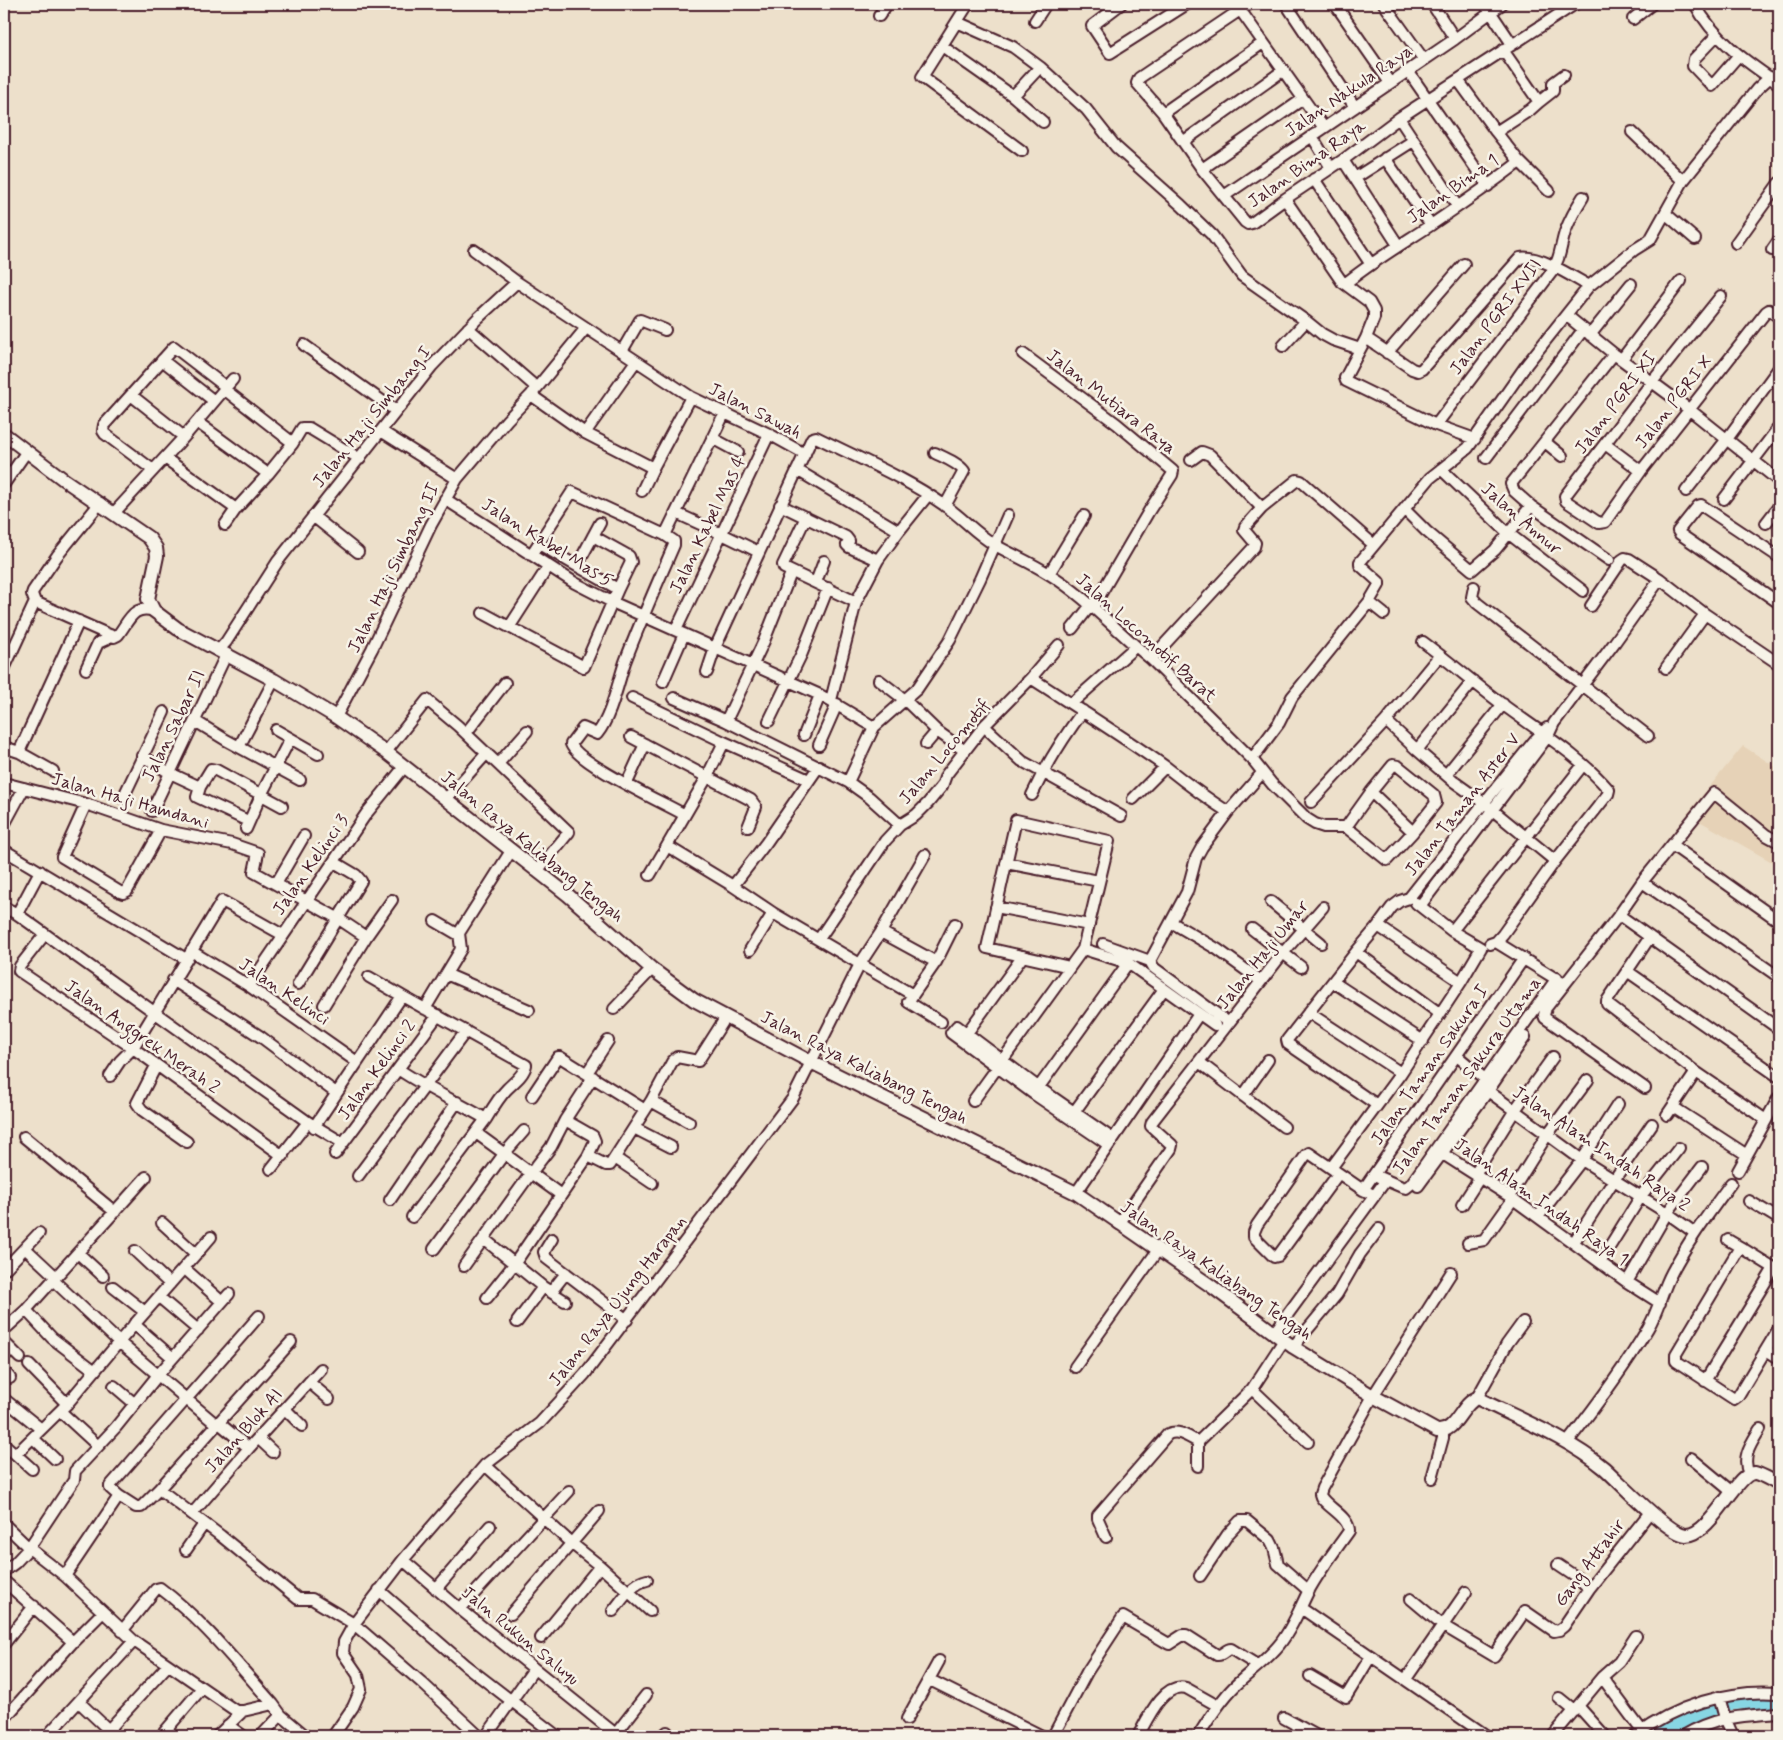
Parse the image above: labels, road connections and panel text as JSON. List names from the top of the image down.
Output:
{
  "streets": {
    "main road": ["Jalan Raya Kaliabang Tengah"],
    "street": [
      "Jalan Nakula Raya",
      "Jalan Bima Raya",
      "Jalan Bima 1",
      "Jalan PGRI XVII",
      "Jalan Mutiara Raya",
      "Jalan PGRI X",
      "Jalan PGRI XI",
      "Jalan Sawah",
      "Jalan Haji Simbang I",
      "Jalan Annur",
      "Jalan Kabel Mas 4",
      "Jalan Kabel Mas 5",
      "Jalan Haji Simbang II",
      "Jalan Locomotif Barat",
      "Jalan Sabar II",
      "Jalan Locomotif",
      "Jalan Haji Hamdani",
      "Jalan Taman Aster V",
      "Jalan Kelinci 3",
      "Jalan Haji Umar",
      "Jalan Kelinci",
      "Jalan Anggrek Merah 2",
      "Jalan Taman Sakura I",
      "Jalan Kelinci 2",
      "Jalan Taman Sakura Utama",
      "Jalan Alam Indah Raya 2",
      "Jalan Alam Indah Raya 1",
      "Jalan Raya Ujung Harapan",
      "Jalan Blok AI",
      "Gang Attahir",
      "Jaln Rukun Saluyu"
    ]
  },
  "crossings": [
    ["Jalan Nakula Raya", "Jalan Bima Raya"],
    ["Jalan Bima Raya", "Jalan Bima 1"],
    ["Jalan Mutiara Raya", "Jalan Locomotif Barat"],
    ["Jalan PGRI X", "Jalan PGRI XI"],
    ["Jalan Sawah", "Jalan Kabel Mas 4"],
    ["Jalan Sawah", "Jalan Locomotif Barat"],
    ["Jalan Haji Simbang I", "Jalan Sabar II"],
    ["Jalan Haji Simbang I", "Jalan Raya Kaliabang Tengah"],
    ["Jalan Kabel Mas 4", "Jalan Kabel Mas 5"],
    ["Jalan Kabel Mas 5", "Jalan Haji Simbang II"],
    ["Jalan Kabel Mas 5", "Jalan Locomotif Barat"],
    ["Jalan Haji Simbang II", "Jalan Raya Kaliabang Tengah"],
    ["Jalan Sabar II", "Jalan Raya Kaliabang Tengah"],
    ["Jalan Haji Hamdani", "Jalan Kelinci 3"],
    ["Jalan Raya Kaliabang Tengah", "Jalan Kelinci 3"],
    ["Jalan Raya Kaliabang Tengah", "Jalan Kelinci 2"],
    ["Jalan Raya Kaliabang Tengah", "Jalan Raya Ujung Harapan"],
    ["Jalan Kelinci 3", "Jalan Kelinci"],
    ["Jalan Taman Sakura I", "Jalan Taman Sakura Utama"],
    ["Jalan Alam Indah Raya 2", "Jalan Alam Indah Raya 1"],
    ["Jalan Raya Ujung Harapan", "Jaln Rukun Saluyu"]
  ]
}
